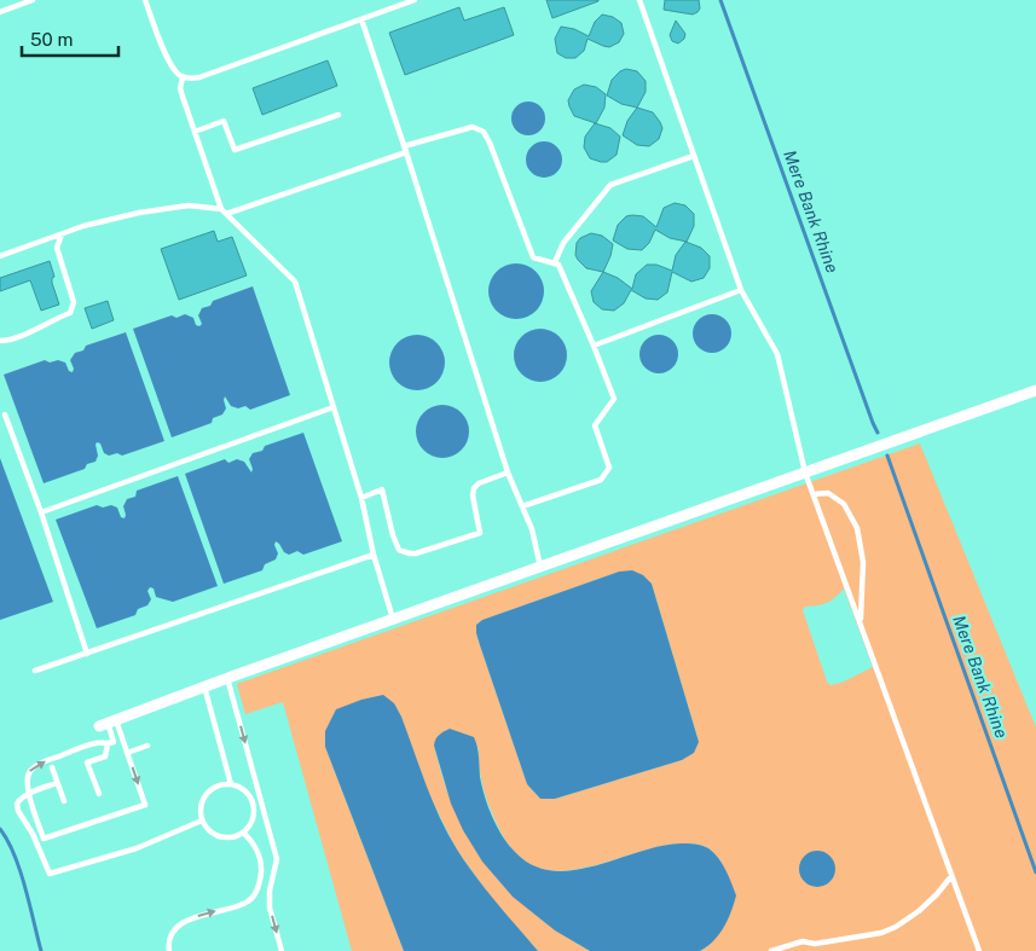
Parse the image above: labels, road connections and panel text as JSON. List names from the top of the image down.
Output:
{
  "water": ["Mere Bank Rhine"],
  "scale_bar": "50 m"
}
